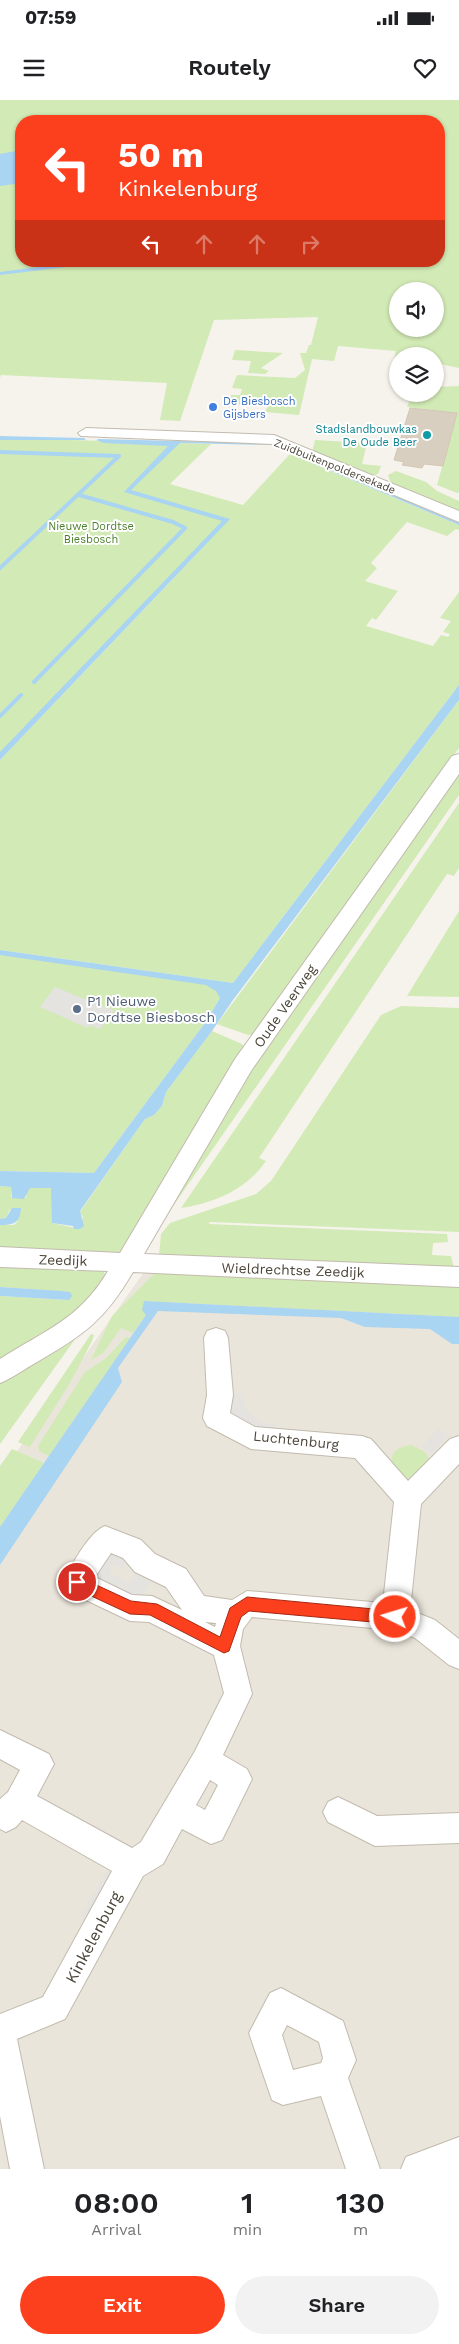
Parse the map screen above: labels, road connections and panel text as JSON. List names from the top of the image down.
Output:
{
  "streets": {
    "street": [
      "Zuidbuitenpoldersekade",
      "Oude Veerweg",
      "Zeedijk",
      "Wieldrechtse Zeedijk",
      "Luchtenburg",
      "Kinkelenburg"
    ]
  },
  "crossings": [
    ["Oude Veerweg", "Zeedijk"],
    ["Oude Veerweg", "Wieldrechtse Zeedijk"],
    ["Zeedijk", "Wieldrechtse Zeedijk"]
  ],
  "parks": ["Nieuwe Dordtse Biesbosch"],
  "places": ["De Biesbosch Gijsbers", "Stadslandbouwkas De Oude Beer", "P1 Nieuwe Dordtse Biesbosch"],
  "page": {
    "status": "07:59",
    "header": "Routely",
    "turn": ["50 m", "Kinkelenburg"],
    "eta": [
      "08:00",
      "Arrival",
      "1",
      "min",
      "130",
      "m"
    ],
    "buttons": ["Exit", "Share"]
  }
}
